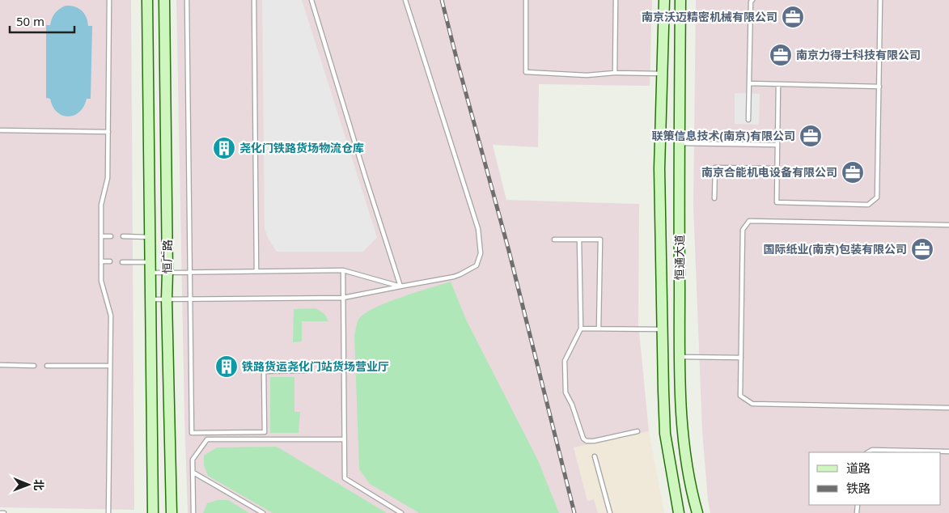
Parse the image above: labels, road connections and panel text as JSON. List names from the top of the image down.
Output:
{
  "streets": {
    "main road": ["恒广路", "恒通大道"]
  },
  "places": {
    "office": [
      "南京沃迈精密机械有限公司",
      "南京力得士科技有限公司",
      "联策信息技术(南京)有限公司",
      "南京合能机电设备有限公司",
      "国际纸业(南京)包装有限公司"
    ],
    "building": ["尧化门铁路货场物流仓库", "铁路货运尧化门站货场营业厅"]
  },
  "legend": ["道路", "铁路"],
  "scale_bar": "50 m",
  "north": "right"
}
